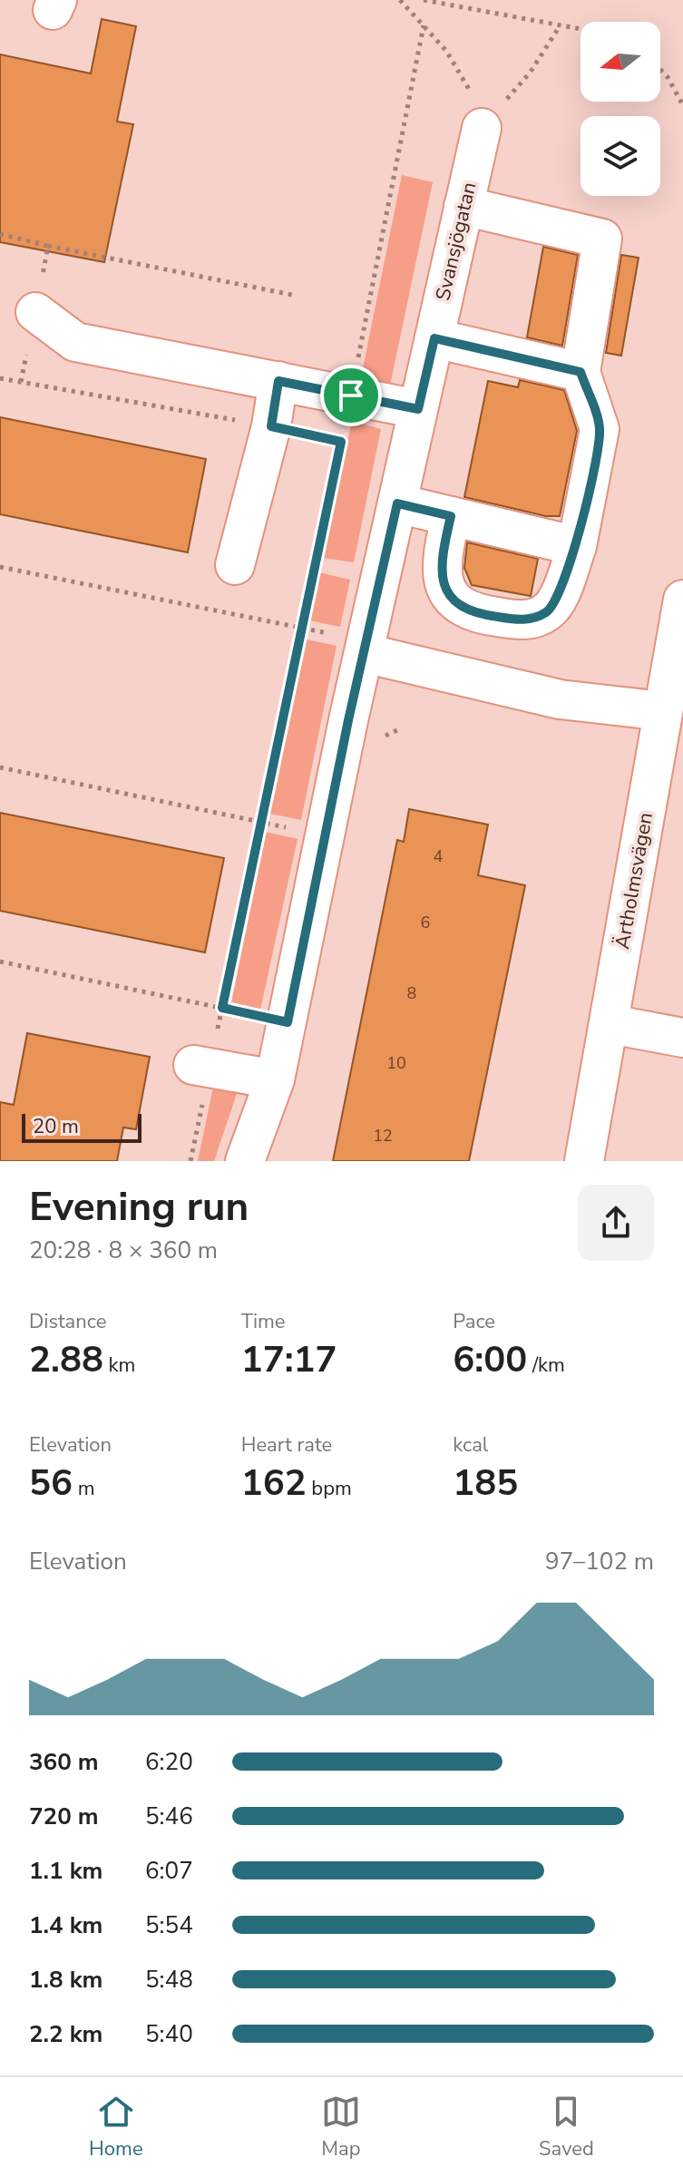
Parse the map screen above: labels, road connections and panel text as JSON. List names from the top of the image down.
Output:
{
  "streets": {
    "street": ["Svansjögatan", "Ärtholmsvägen"]
  },
  "house_numbers": [
    "4",
    "6",
    "8",
    "10",
    "12"
  ],
  "scale_bar": "20 m",
  "north": "left",
  "page": {
    "scale": "20 m",
    "heading": ["Evening run", "20:28 · 8 × 360 m"],
    "stats": [
      ["Distance", "2.88 km"],
      ["Time", "17:17"],
      ["Pace", "6:00 /km"],
      ["Elevation", "56 m"],
      ["Heart rate", "162 bpm"],
      ["kcal", "185"]
    ],
    "chart": ["Elevation", "97–102 m"],
    "list": [
      {
        "name": "360 m",
        "note": "6:20"
      },
      {
        "name": "720 m",
        "note": "5:46"
      },
      {
        "name": "1.1 km",
        "note": "6:07"
      },
      {
        "name": "1.4 km",
        "note": "5:54"
      },
      {
        "name": "1.8 km",
        "note": "5:48"
      },
      {
        "name": "2.2 km",
        "note": "5:40"
      }
    ],
    "tabs": ["Home", "Map", "Saved"]
  }
}
